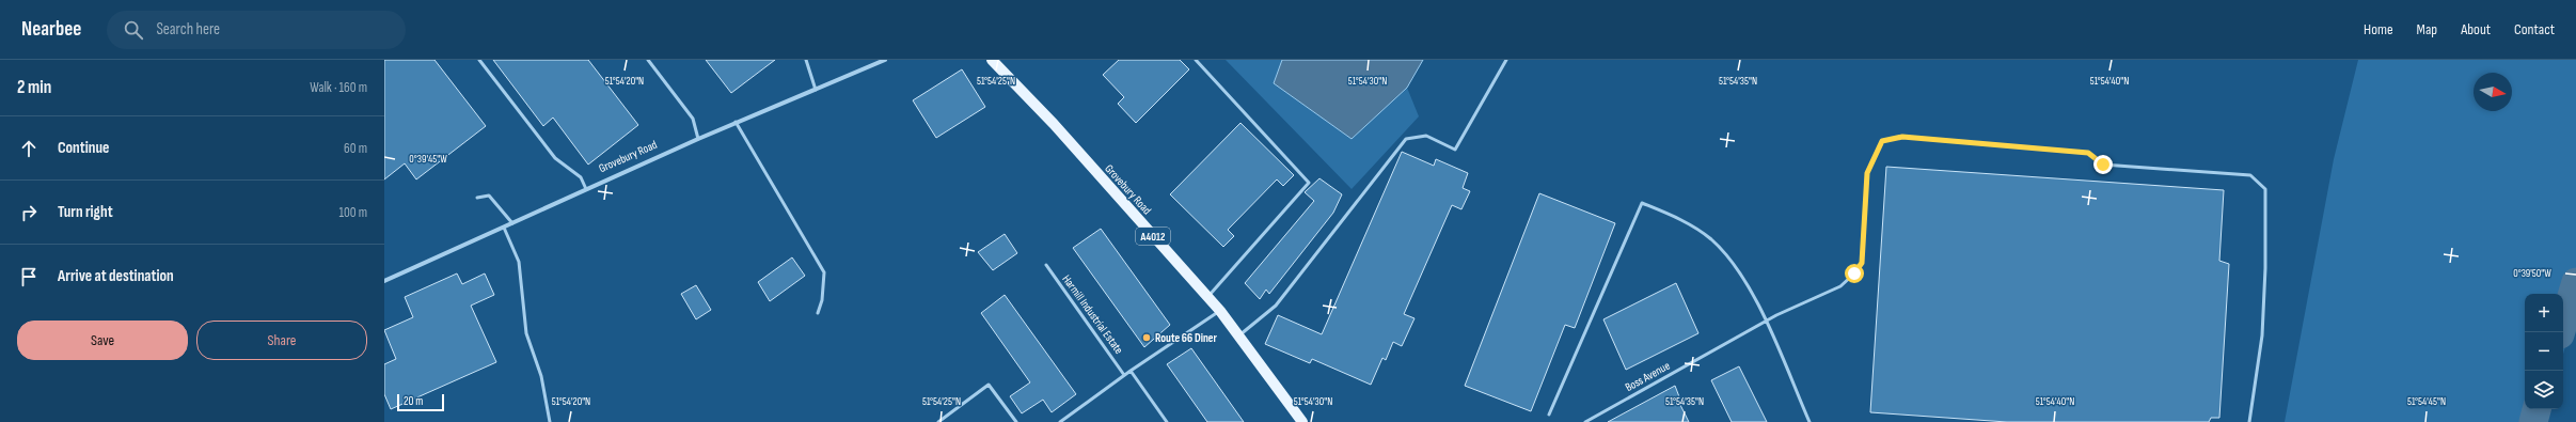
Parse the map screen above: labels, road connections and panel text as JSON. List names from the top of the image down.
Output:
{
  "streets": {
    "main road": ["Grovebury Road", "A4012"],
    "lane": ["Harmill Industrial Estate", "Boss Avenue"]
  },
  "places": ["Route 66 Diner"],
  "scale_bar": "20 m",
  "north": "right",
  "page": {
    "header": "Nearbee",
    "search": "Search here",
    "nav": [
      "Home",
      "Map",
      "About",
      "Contact"
    ],
    "heading": ["2 min", "Walk · 160 m"],
    "list": [
      ["Continue", "60 m"],
      ["Turn right", "100 m"],
      "Arrive at destination"
    ],
    "map_buttons": ["+", "−"],
    "buttons": ["Save", "Share"],
    "scale": "20 m"
  },
  "coordinates": [
    "51°54'20\"N",
    "51°54'25\"N",
    "51°54'30\"N",
    "51°54'35\"N",
    "51°54'40\"N",
    "0°39'45\"W",
    "0°39'50\"W",
    "51°54'45\"N"
  ]
}
